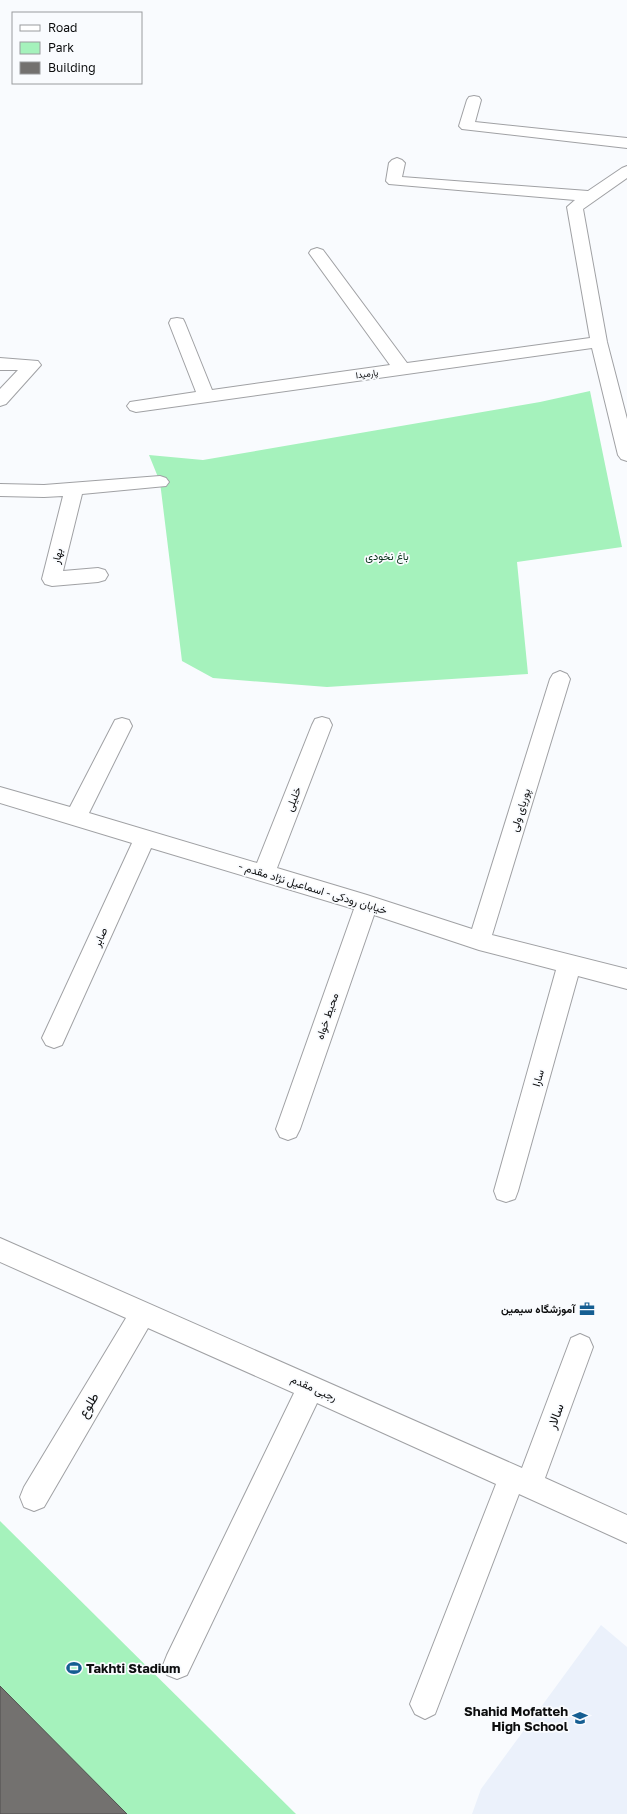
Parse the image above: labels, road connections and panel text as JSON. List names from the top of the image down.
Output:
{
  "streets": {
    "street": [
      "پارمیدا",
      "بهار",
      "خلیلی",
      "پوریای ولی",
      "- خیابان رودکی - اسماعیل نژاد مقدم",
      "صابر",
      "محیط خواه",
      "سارا",
      "رجبی مقدم",
      "طلوع",
      "سالار"
    ]
  },
  "crossings": [
    ["خلیلی", "- خیابان رودکی - اسماعیل نژاد مقدم"],
    ["پوریای ولی", "- خیابان رودکی - اسماعیل نژاد مقدم"],
    ["- خیابان رودکی - اسماعیل نژاد مقدم", "صابر"],
    ["- خیابان رودکی - اسماعیل نژاد مقدم", "محیط خواه"],
    ["- خیابان رودکی - اسماعیل نژاد مقدم", "سارا"],
    ["رجبی مقدم", "طلوع"],
    ["رجبی مقدم", "سالار"]
  ],
  "parks": ["باغ نخودی"],
  "places": {
    "office": ["آموزشگاه سیمین"],
    "sports": ["Takhti Stadium"],
    "school or university": ["Shahid Mofatteh High School"]
  },
  "legend": ["Road", "Park", "Building"]
}
